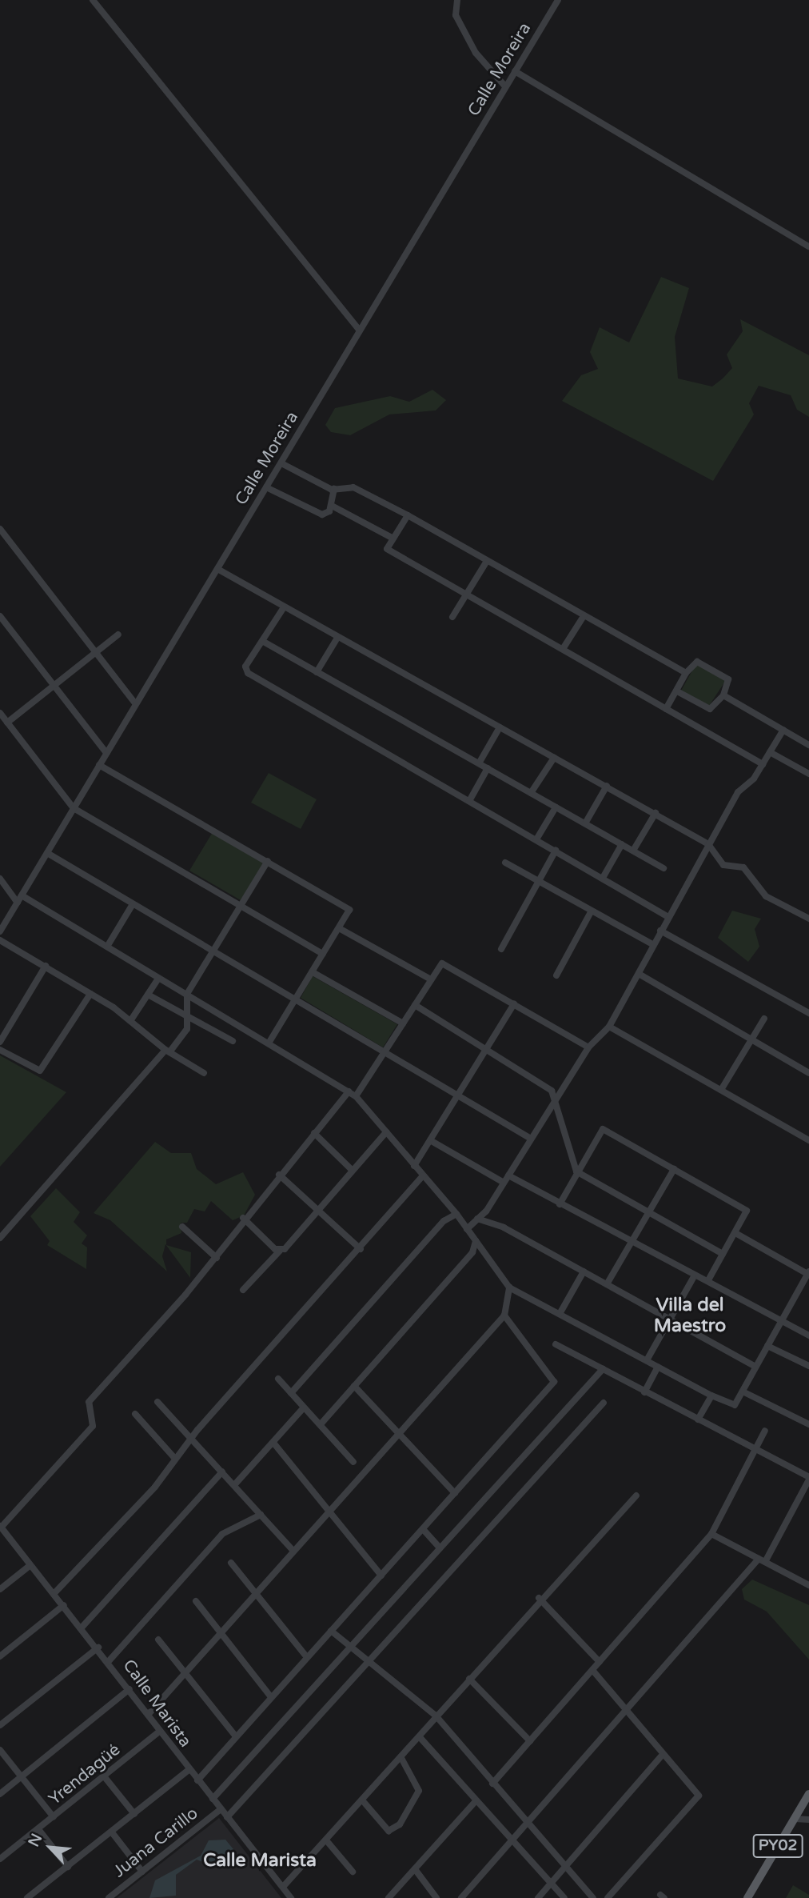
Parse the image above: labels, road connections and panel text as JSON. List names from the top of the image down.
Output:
{
  "streets": {
    "main road": ["PY02"],
    "street": [
      "Calle Moreira",
      "Calle Marista",
      "Yrendagüé",
      "Juana Carillo"
    ]
  },
  "crossings": [
    ["Calle Marista", "Yrendagüé"],
    ["Calle Marista", "Juana Carillo"]
  ],
  "districts": ["Villa del Maestro", "Calle Marista"],
  "north": "top left"
}
